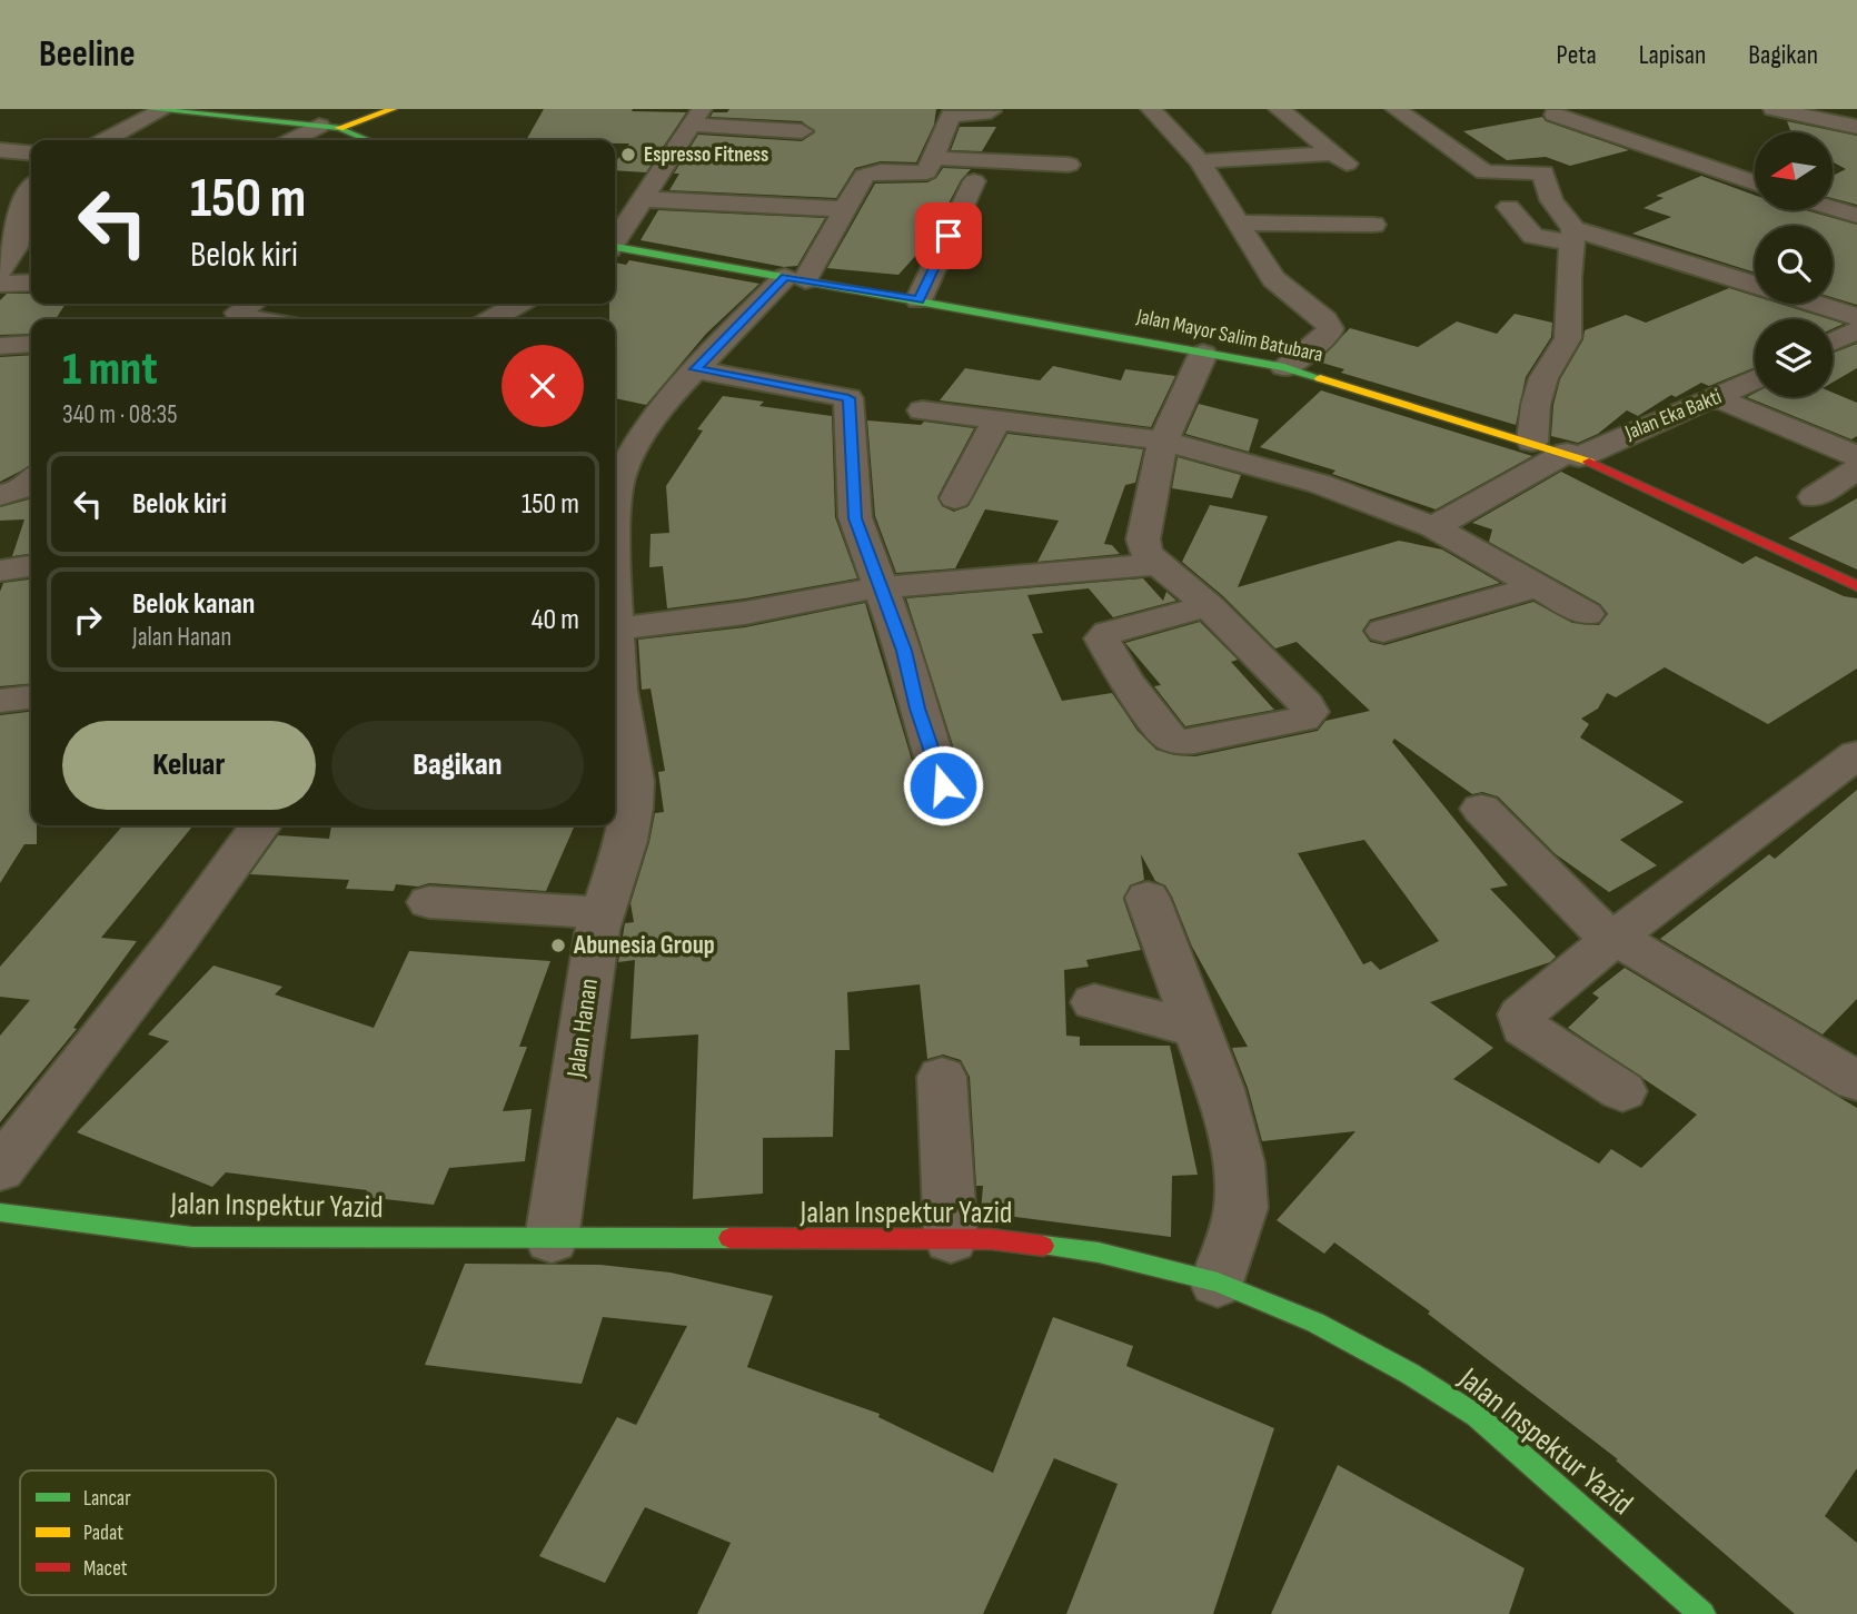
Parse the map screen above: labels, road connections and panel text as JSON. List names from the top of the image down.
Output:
{
  "streets": {
    "street": [
      "Jalan Mayor Salim Batubara",
      "Jalan Eka Bakti",
      "Jalan Hanan",
      "Jalan Inspektur Yazid"
    ]
  },
  "crossings": [
    ["Jalan Mayor Salim Batubara", "Jalan Eka Bakti"],
    ["Jalan Mayor Salim Batubara", "Jalan Hanan"],
    ["Jalan Hanan", "Jalan Inspektur Yazid"]
  ],
  "places": ["Espresso Fitness", "Abunesia Group"],
  "legend": ["Lancar", "Padat", "Macet"],
  "north": "left",
  "page": {
    "header": "Beeline",
    "nav": ["Peta", "Lapisan", "Bagikan"],
    "turn": ["150 m", "Belok kiri"],
    "heading": ["1 mnt", "340 m · 08:35"],
    "list": [
      {
        "name": "Belok kiri",
        "value": "150 m"
      },
      {
        "name": "Belok kanan",
        "note": "Jalan Hanan",
        "value": "40 m"
      }
    ],
    "buttons": ["Keluar", "Bagikan"]
  }
}
